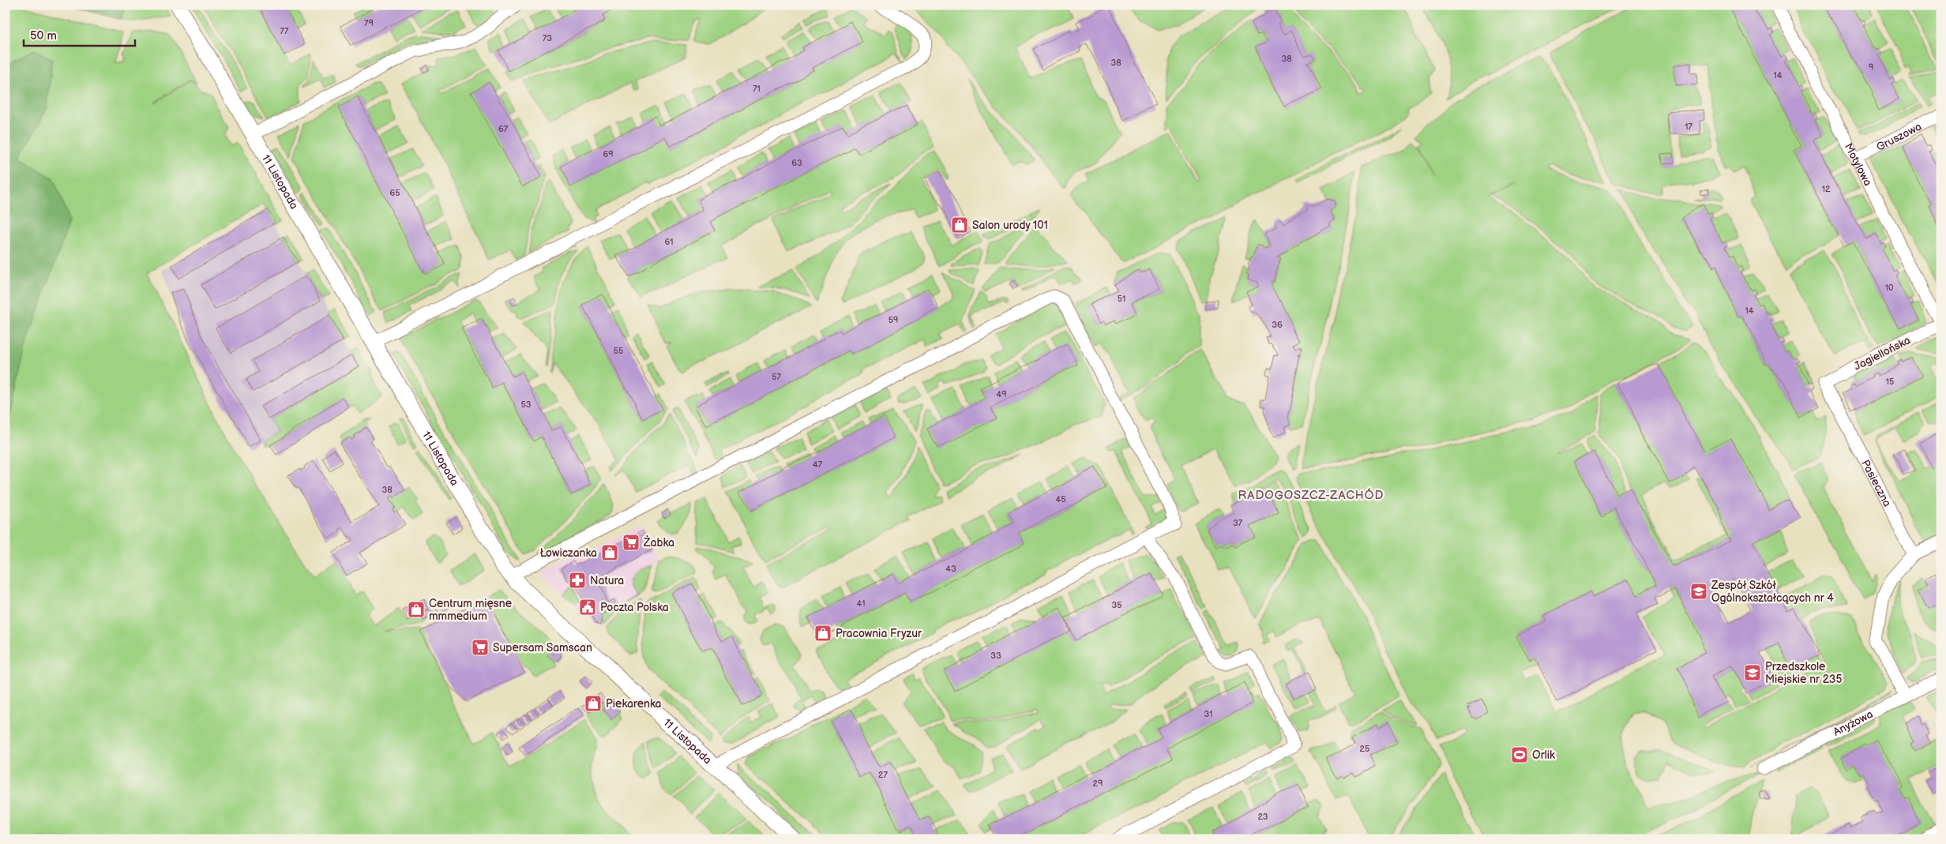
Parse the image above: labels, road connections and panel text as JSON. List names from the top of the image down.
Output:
{
  "streets": {
    "street": [
      "Gruszowa",
      "Motylowa",
      "11 Listopada",
      "Jagiellońska",
      "Pasieczna",
      "Anyżowa"
    ]
  },
  "crossings": [
    ["Gruszowa", "Motylowa"],
    ["Motylowa", "Jagiellońska"],
    ["Jagiellońska", "Pasieczna"]
  ],
  "districts": ["RADOGOSZCZ-ZACHÓD"],
  "places": {
    "shop": [
      "Salon urody 101",
      "Łowiczanka",
      "Centrum mięsne mmmedium",
      "Pracownia Fryzur",
      "Piekarenka"
    ],
    "supermarket": ["Żabka", "Supersam Samscan"],
    "pharmacy": ["Natura"],
    "school or university": ["Zespół Szkół Ogólnokształcących nr 4", "Przedszkole Miejskie nr 235"],
    "public building": ["Poczta Polska"],
    "sports": ["Orlik"]
  },
  "house_numbers": [
    "79",
    "77",
    "73",
    "38",
    "38",
    "9",
    "14",
    "71",
    "17",
    "67",
    "69",
    "63",
    "12",
    "65",
    "61",
    "10",
    "51",
    "14",
    "59",
    "36",
    "55",
    "57",
    "15",
    "49",
    "53",
    "47",
    "38",
    "45",
    "37",
    "43",
    "41",
    "35",
    "33",
    "31",
    "25",
    "27",
    "29",
    "23"
  ],
  "scale_bar": "50 m"
}
